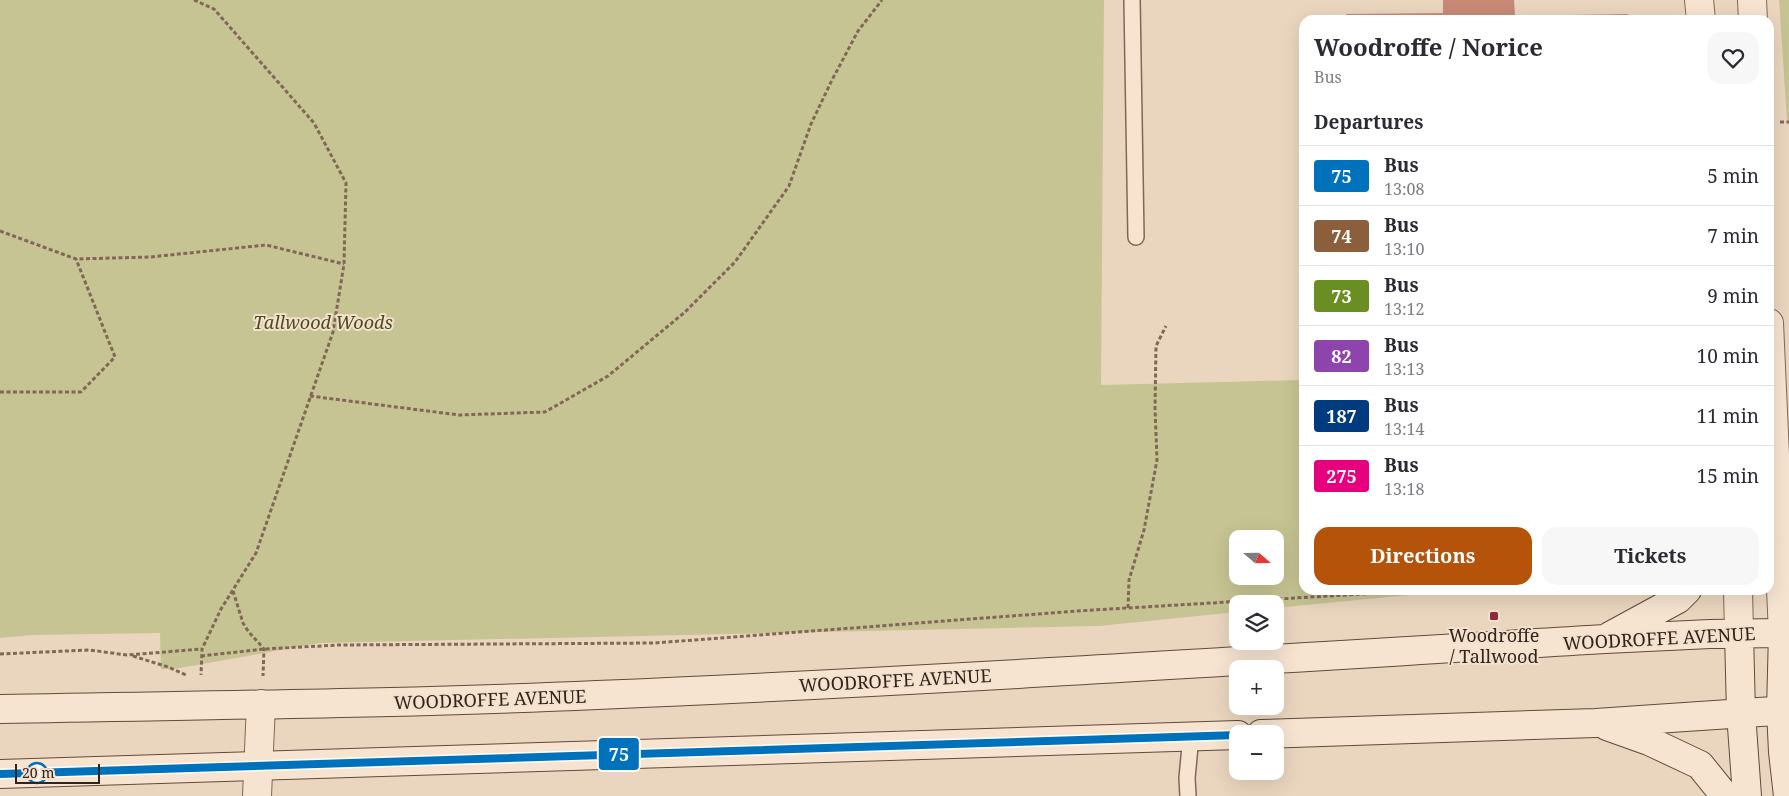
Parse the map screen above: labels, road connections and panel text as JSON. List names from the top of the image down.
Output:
{
  "streets": {
    "main road": ["WOODROFFE AVENUE"]
  },
  "parks": ["Tallwood Woods"],
  "places": {
    "transit": ["Woodroffe / Tallwood"]
  },
  "lines": ["bus line 75"],
  "scale_bar": "20 m",
  "north": "right",
  "page": {
    "on_map": "75",
    "heading": [
      ["Woodroffe / Norice", "Bus"],
      "Departures"
    ],
    "list": [
      {
        "mark": "75",
        "name": "Bus",
        "note": "13:08",
        "value": "5 min"
      },
      {
        "mark": "74",
        "name": "Bus",
        "note": "13:10",
        "value": "7 min"
      },
      {
        "mark": "73",
        "name": "Bus",
        "note": "13:12",
        "value": "9 min"
      },
      {
        "mark": "82",
        "name": "Bus",
        "note": "13:13",
        "value": "10 min"
      },
      {
        "mark": "187",
        "name": "Bus",
        "note": "13:14",
        "value": "11 min"
      },
      {
        "mark": "275",
        "name": "Bus",
        "note": "13:18",
        "value": "15 min"
      }
    ],
    "buttons": ["Directions", "Tickets"],
    "map_buttons": ["+", "−"],
    "scale": "20 m"
  }
}
